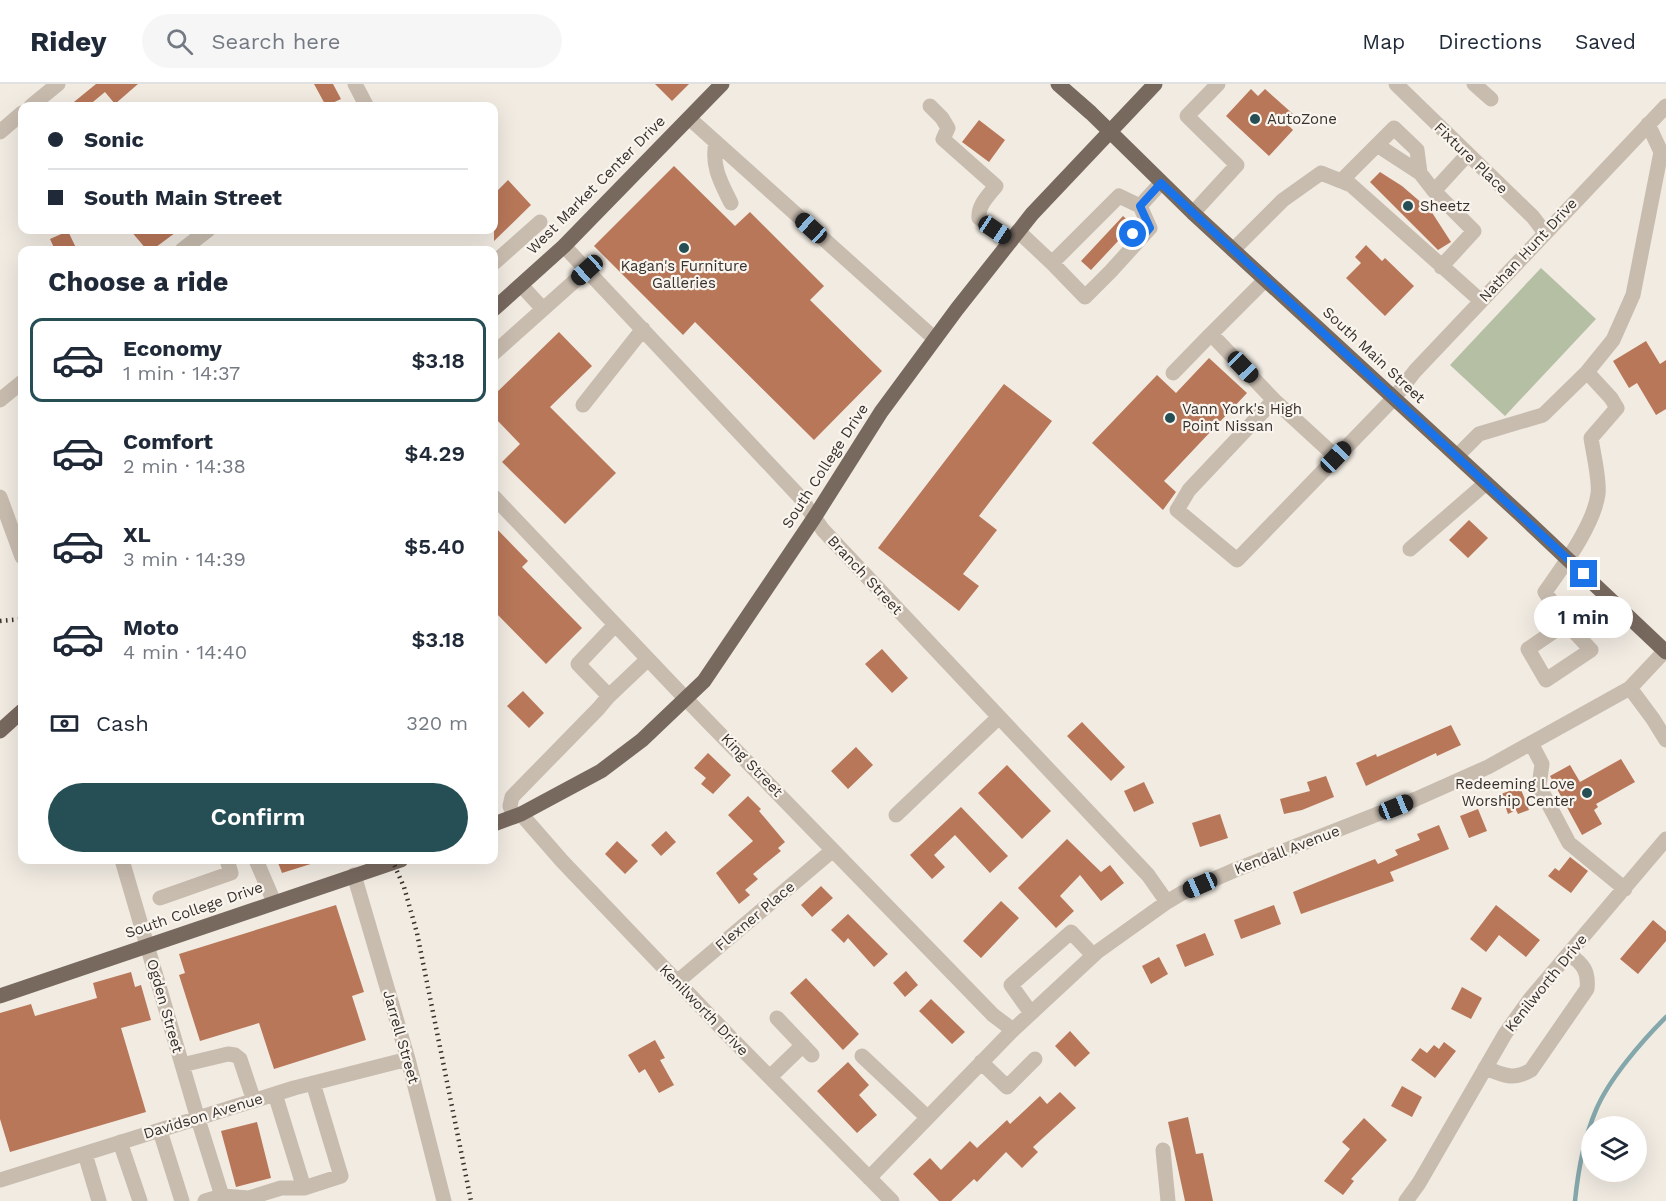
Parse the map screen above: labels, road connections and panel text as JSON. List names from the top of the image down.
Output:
{
  "streets": {
    "main road": ["West Market Center Drive", "South Main Street", "South College Drive"],
    "street": [
      "Fixture Place",
      "Nathan Hunt Drive",
      "Branch Street",
      "King Street",
      "Kendall Avenue",
      "Flexner Place",
      "Kenilworth Drive",
      "Ogden Street",
      "Jarrell Street",
      "Davidson Avenue"
    ]
  },
  "crossings": [
    ["Fixture Place", "Nathan Hunt Drive"],
    ["West Market Center Drive", "Branch Street"],
    ["Nathan Hunt Drive", "South Main Street"],
    ["South Main Street", "South College Drive"],
    ["South Main Street", "Kendall Avenue"],
    ["South College Drive", "Branch Street"],
    ["South College Drive", "King Street"],
    ["South College Drive", "Kenilworth Drive"],
    ["South College Drive", "Ogden Street"],
    ["South College Drive", "Jarrell Street"],
    ["Branch Street", "Kendall Avenue"],
    ["King Street", "Kendall Avenue"],
    ["King Street", "Flexner Place"],
    ["Kendall Avenue", "Kenilworth Drive"],
    ["Flexner Place", "Kenilworth Drive"],
    ["Ogden Street", "Davidson Avenue"],
    ["Jarrell Street", "Davidson Avenue"]
  ],
  "places": [
    "AutoZone",
    "Sheetz",
    "Kagan's Furniture Galleries",
    "Vann York's High Point Nissan",
    "Redeeming Love Worship Center"
  ],
  "page": {
    "header": "Ridey",
    "search": "Search here",
    "nav": ["Map", "Directions", "Saved"],
    "banner": ["Sonic", "South Main Street"],
    "heading": "Choose a ride",
    "list": [
      {
        "name": "Economy",
        "note": "1 min · 14:37",
        "value": "$3.18"
      },
      {
        "name": "Comfort",
        "note": "2 min · 14:38",
        "value": "$4.29"
      },
      {
        "name": "XL",
        "note": "3 min · 14:39",
        "value": "$5.40"
      },
      {
        "name": "Moto",
        "note": "4 min · 14:40",
        "value": "$3.18"
      }
    ],
    "bubble": "1 min",
    "pay": ["Cash", "320 m"],
    "buttons": "Confirm"
  }
}
